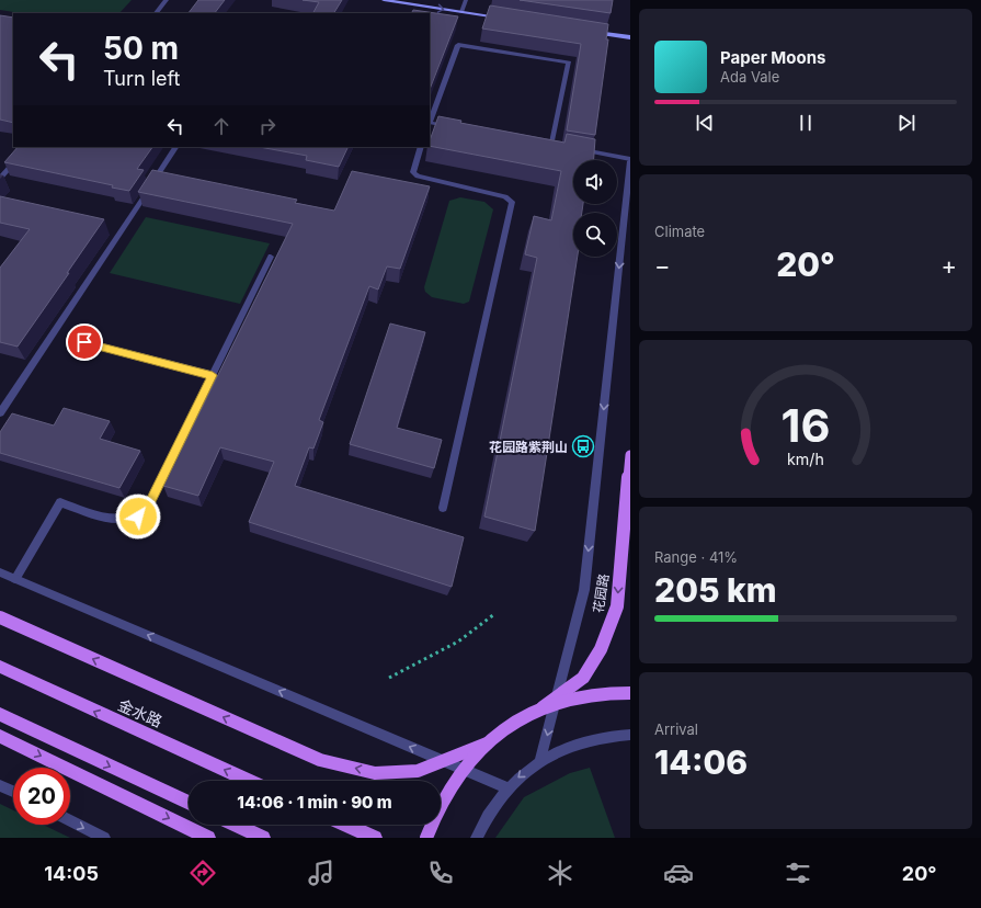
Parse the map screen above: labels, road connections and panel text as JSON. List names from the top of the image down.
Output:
{
  "streets": {
    "main road": ["花园路", "金水路"]
  },
  "one_way": ["花园路"],
  "places": {
    "bus stop": ["花园路紫荆山"]
  },
  "page": {
    "turn": ["50 m", "Turn left"],
    "song": ["Paper Moons", "Ada Vale"],
    "tile": [
      "Climate",
      ["Range · 41%", "205 km"],
      ["Arrival", "14:06"]
    ],
    "heat": ["−", "20°", "+"],
    "limit": "20",
    "trip": "14:06 · 1 min · 90 m",
    "tabs": ["14:05", "20°"],
    "gauge": ["16", "km/h"]
  }
}
